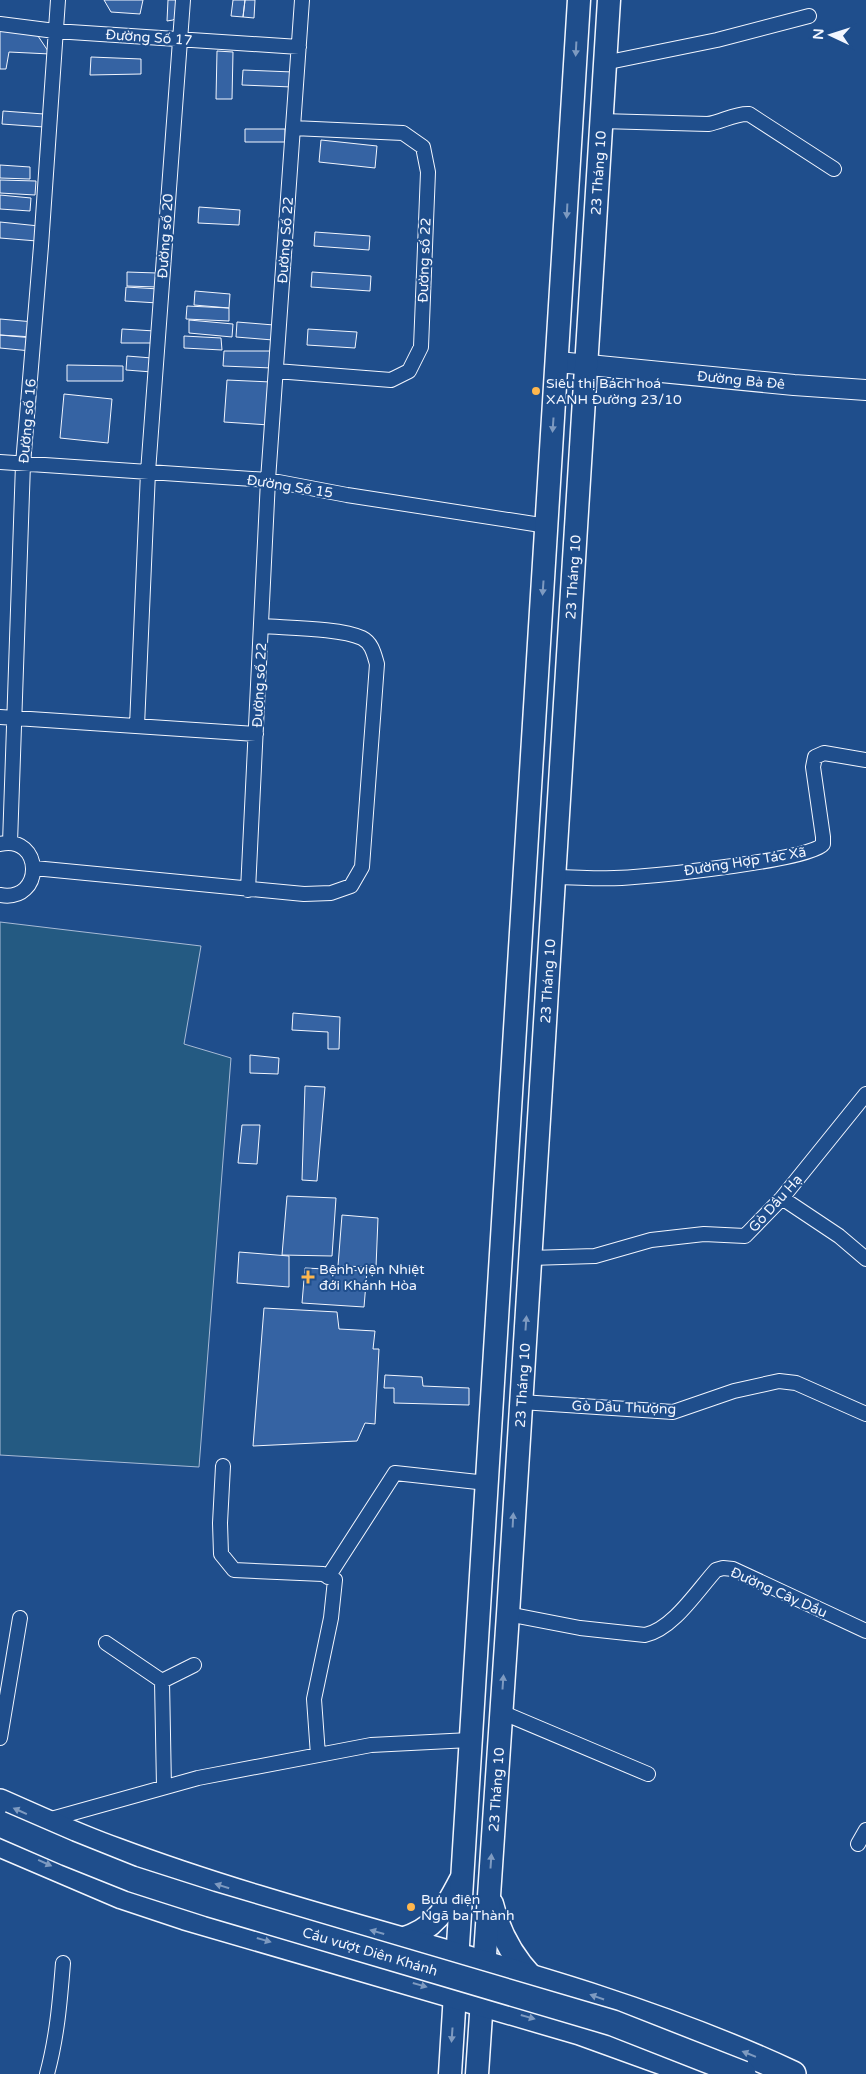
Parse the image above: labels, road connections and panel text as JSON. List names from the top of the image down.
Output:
{
  "streets": {
    "highway": ["Cầu vượt Diên Khánh"],
    "main road": ["23 Tháng 10"],
    "street": [
      "Đường Số 17",
      "Đường số 20",
      "Đường Số 22",
      "Đường số 22",
      "Đường Bà Đê",
      "Đường số 16",
      "Đường Số 15",
      "Đường Hợp Tác Xã",
      "Gò Dầu Hạ",
      "Gò Dầu Thượng",
      "Đường Cây Dầu"
    ]
  },
  "crossings": [
    ["Đường Số 17", "Đường số 20"],
    ["Đường Số 17", "Đường Số 22"],
    ["Đường Số 17", "Đường số 16"],
    ["23 Tháng 10", "Đường Bà Đê"],
    ["23 Tháng 10", "Đường Số 15"],
    ["23 Tháng 10", "Đường Hợp Tác Xã"],
    ["23 Tháng 10", "Gò Dầu Hạ"],
    ["23 Tháng 10", "Gò Dầu Thượng"],
    ["23 Tháng 10", "Đường Cây Dầu"],
    ["Đường số 20", "Đường Số 15"],
    ["Đường Số 22", "Đường số 22"],
    ["Đường Số 22", "Đường Số 15"],
    ["Đường số 22", "Đường Số 15"],
    ["Đường số 16", "Đường Số 15"]
  ],
  "places": {
    "other": ["Siêu thị Bách hoá XANH Đường 23/10", "Bưu điện Ngã ba Thành"],
    "health": ["Bệnh viện Nhiệt đới Khánh Hòa"]
  },
  "north": "left"
}
